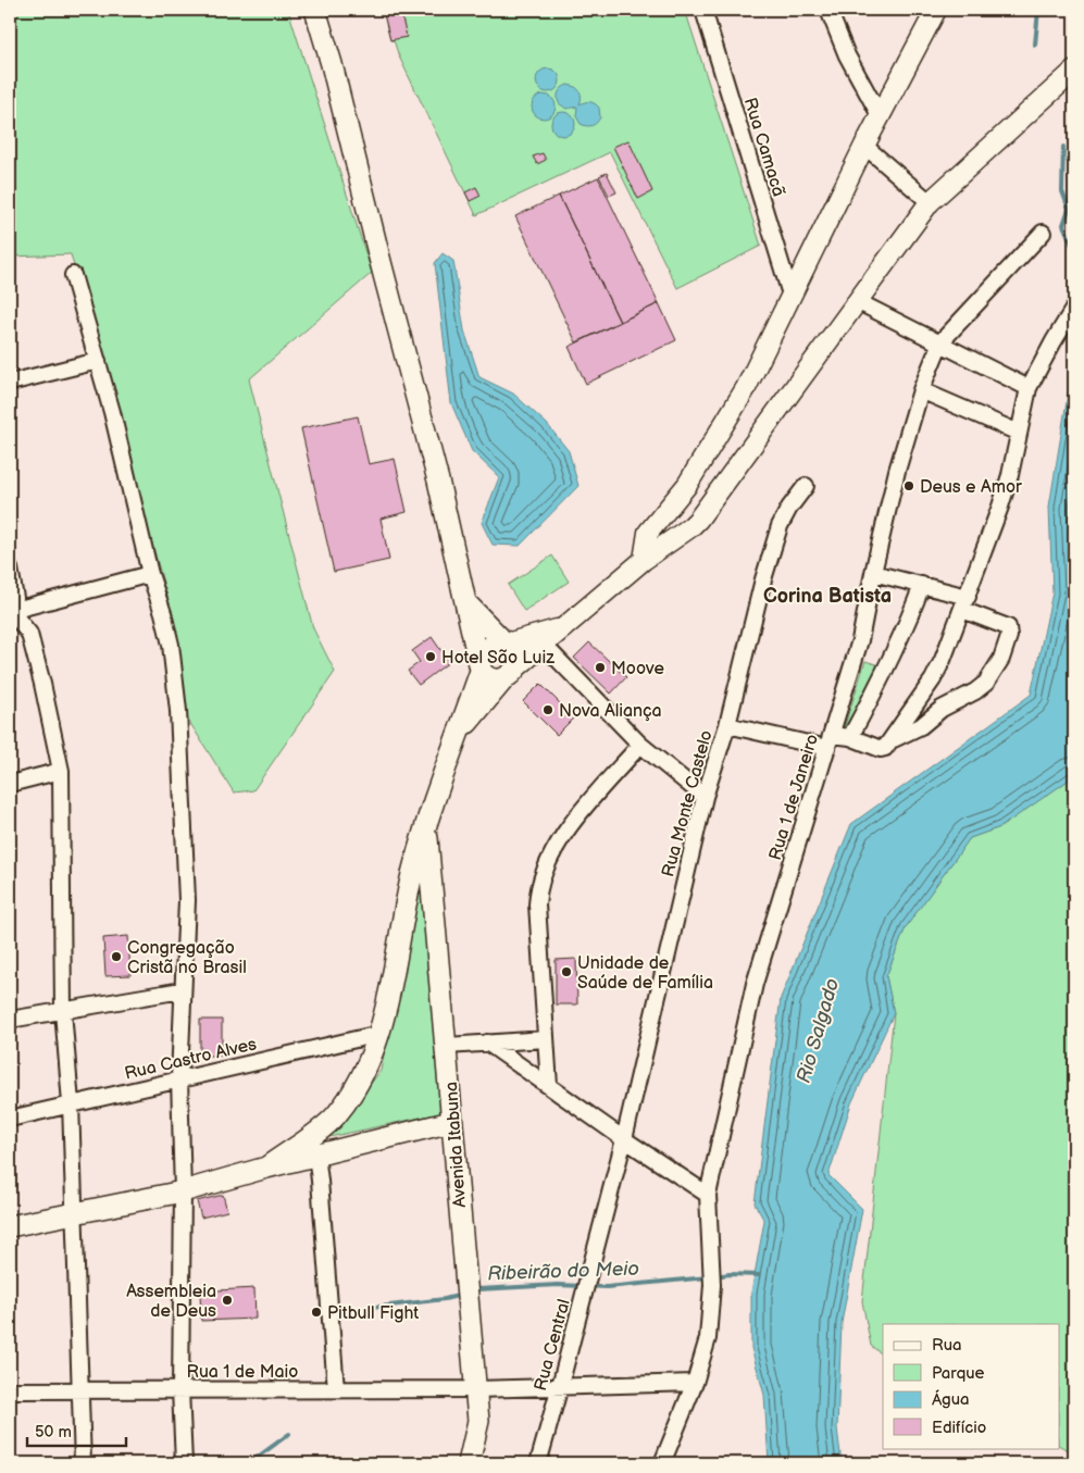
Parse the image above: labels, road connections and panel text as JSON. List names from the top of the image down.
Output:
{
  "streets": {
    "main road": ["Avenida Itabuna"],
    "street": [
      "Rua Camacã",
      "Rua 1 de Janeiro",
      "Rua Monte Castelo",
      "Rua Castro Alves",
      "Rua Central",
      "Rua 1 de Maio"
    ]
  },
  "crossings": [
    ["Rua 1 de Janeiro", "Rua 1 de Maio"],
    ["Rua Monte Castelo", "Rua Central"],
    ["Avenida Itabuna", "Rua 1 de Maio"],
    ["Rua Central", "Rua 1 de Maio"]
  ],
  "districts": ["Corina Batista"],
  "water": ["Rio Salgado", "Ribeirão do Meio"],
  "places": [
    "Deus e Amor",
    "Hotel São Luiz",
    "Moove",
    "Nova Aliança",
    "Congregação Cristã no Brasil",
    "Unidade de Saúde de Família",
    "Assembleia de Deus",
    "Pitbull Fight"
  ],
  "legend": [
    "Rua",
    "Parque",
    "Água",
    "Edifício"
  ],
  "scale_bar": "50 m"
}
